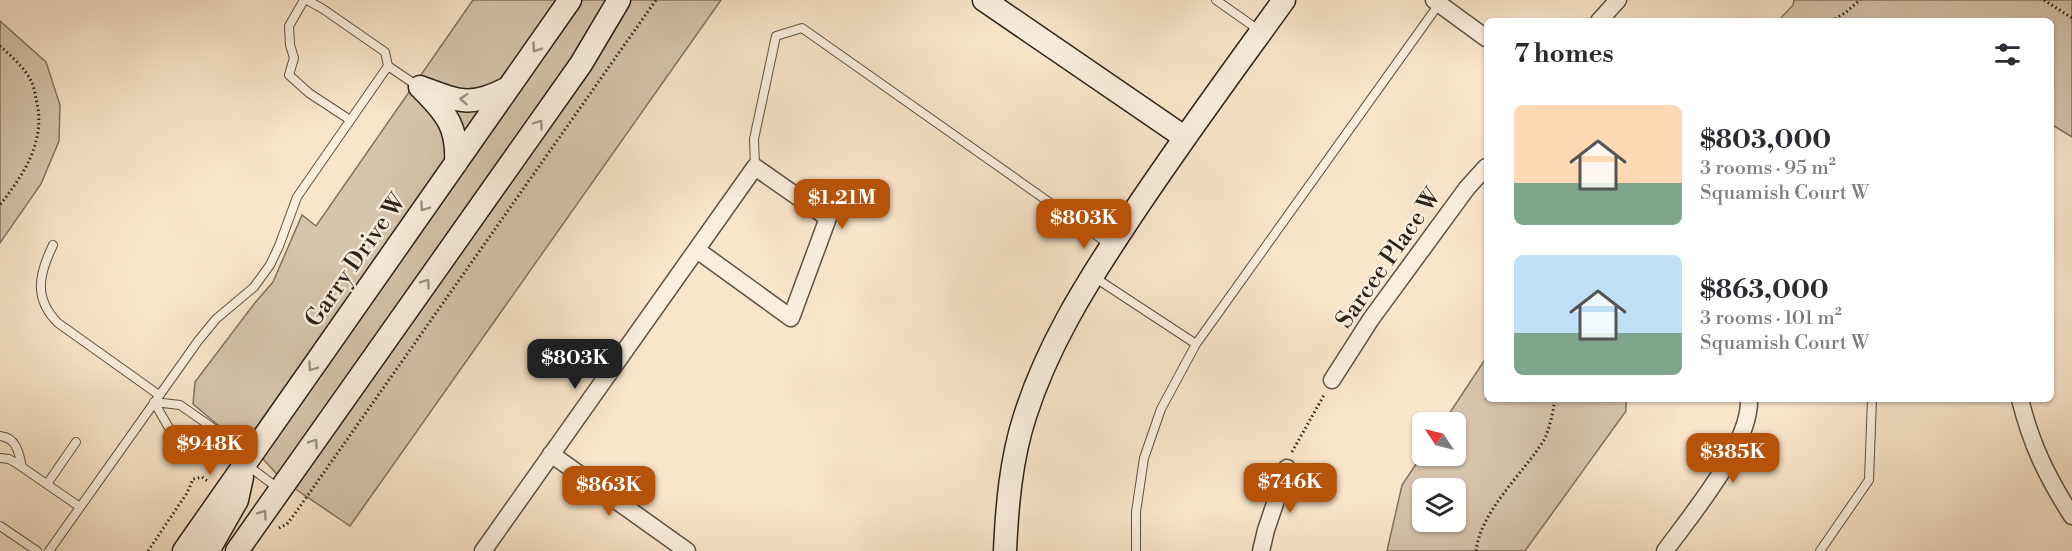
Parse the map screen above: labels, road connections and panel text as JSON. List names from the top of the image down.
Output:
{
  "streets": {
    "main road": ["Garry Drive W"],
    "street": ["Sarcee Place W"]
  },
  "north": "top left",
  "page": {
    "heading": "7 homes",
    "list": [
      {
        "name": "$803,000",
        "note": "3 rooms · 95 m² · Squamish Court W"
      },
      {
        "name": "$863,000",
        "note": "3 rooms · 101 m² · Squamish Court W"
      }
    ],
    "price": [
      "$1.21M",
      "$803K",
      "$803K",
      "$948K",
      "$385K",
      "$746K",
      "$863K"
    ]
  }
}
